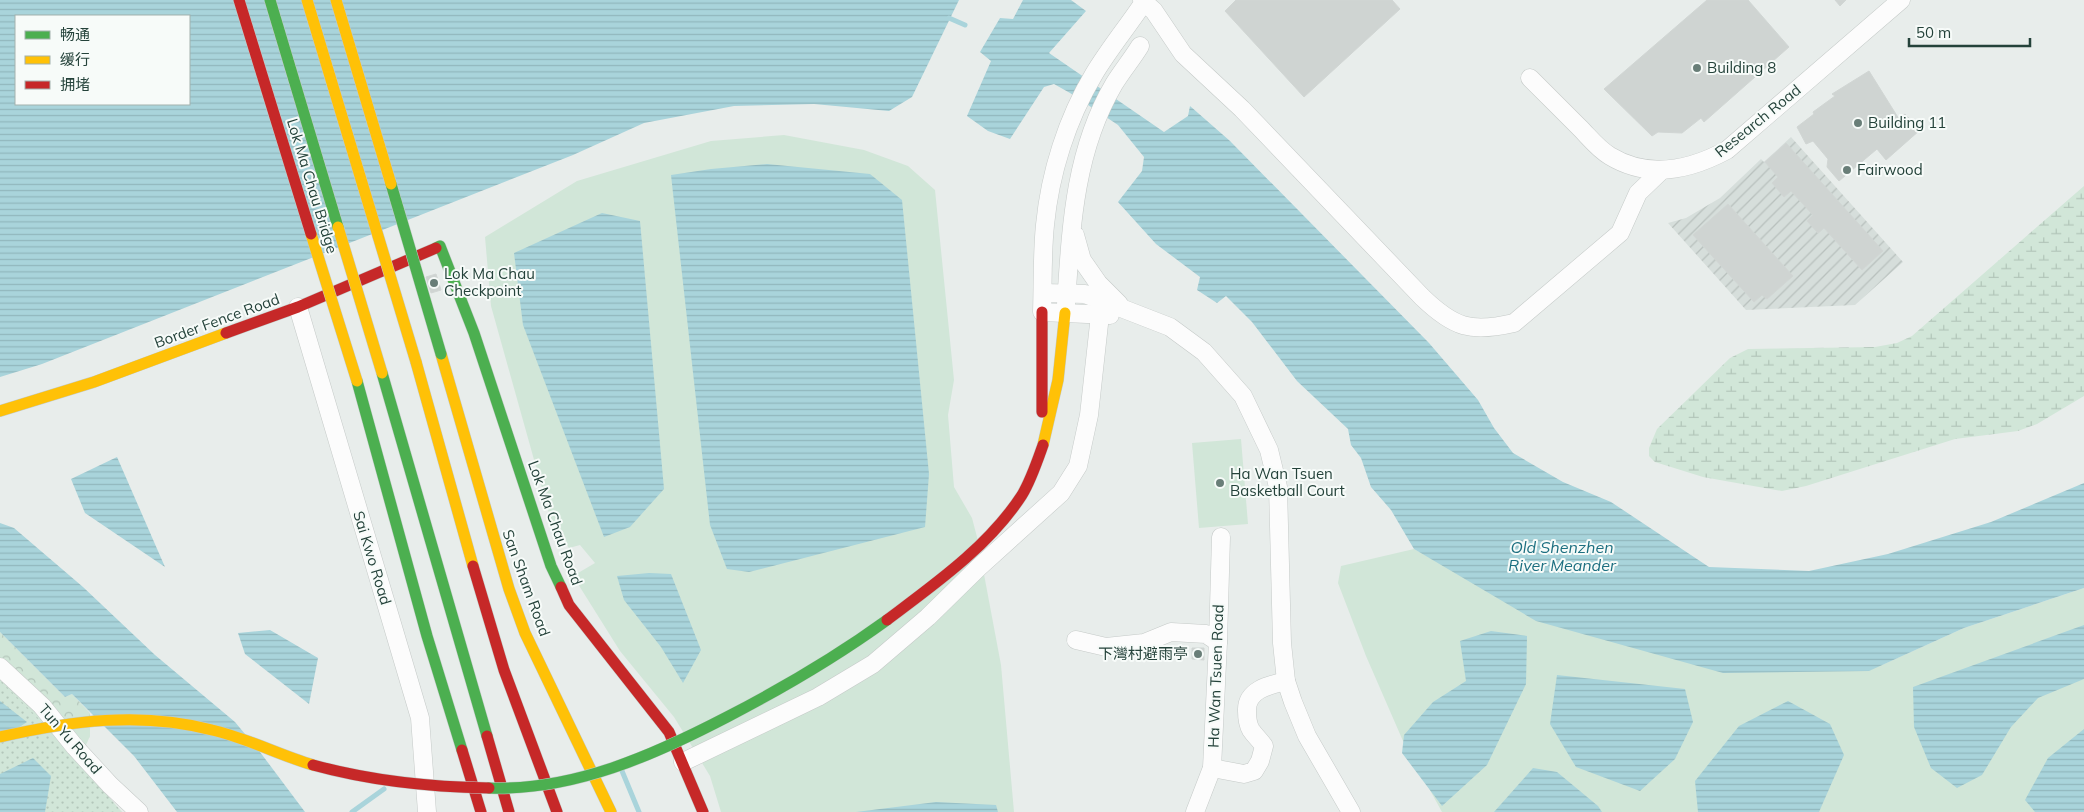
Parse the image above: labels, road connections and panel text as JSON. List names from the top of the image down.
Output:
{
  "streets": {
    "main road": [
      "Lok Ma Chau Bridge",
      "Border Fence Road",
      "Lok Ma Chau Road",
      "San Sham Road"
    ],
    "street": [
      "Research Road",
      "Sai Kwo Road",
      "Ha Wan Tsuen Road",
      "Tun Yu Road"
    ]
  },
  "crossings": [
    ["Border Fence Road", "Lok Ma Chau Road"],
    ["Border Fence Road", "Sai Kwo Road"]
  ],
  "water": ["Old Shenzhen River Meander"],
  "places": [
    "Building 8",
    "Building 11",
    "Fairwood",
    "Lok Ma Chau Checkpoint",
    "Ha Wan Tsuen Basketball Court",
    "下灣村避雨亭"
  ],
  "legend": ["畅通", "缓行", "拥堵"],
  "scale_bar": "50 m"
}
